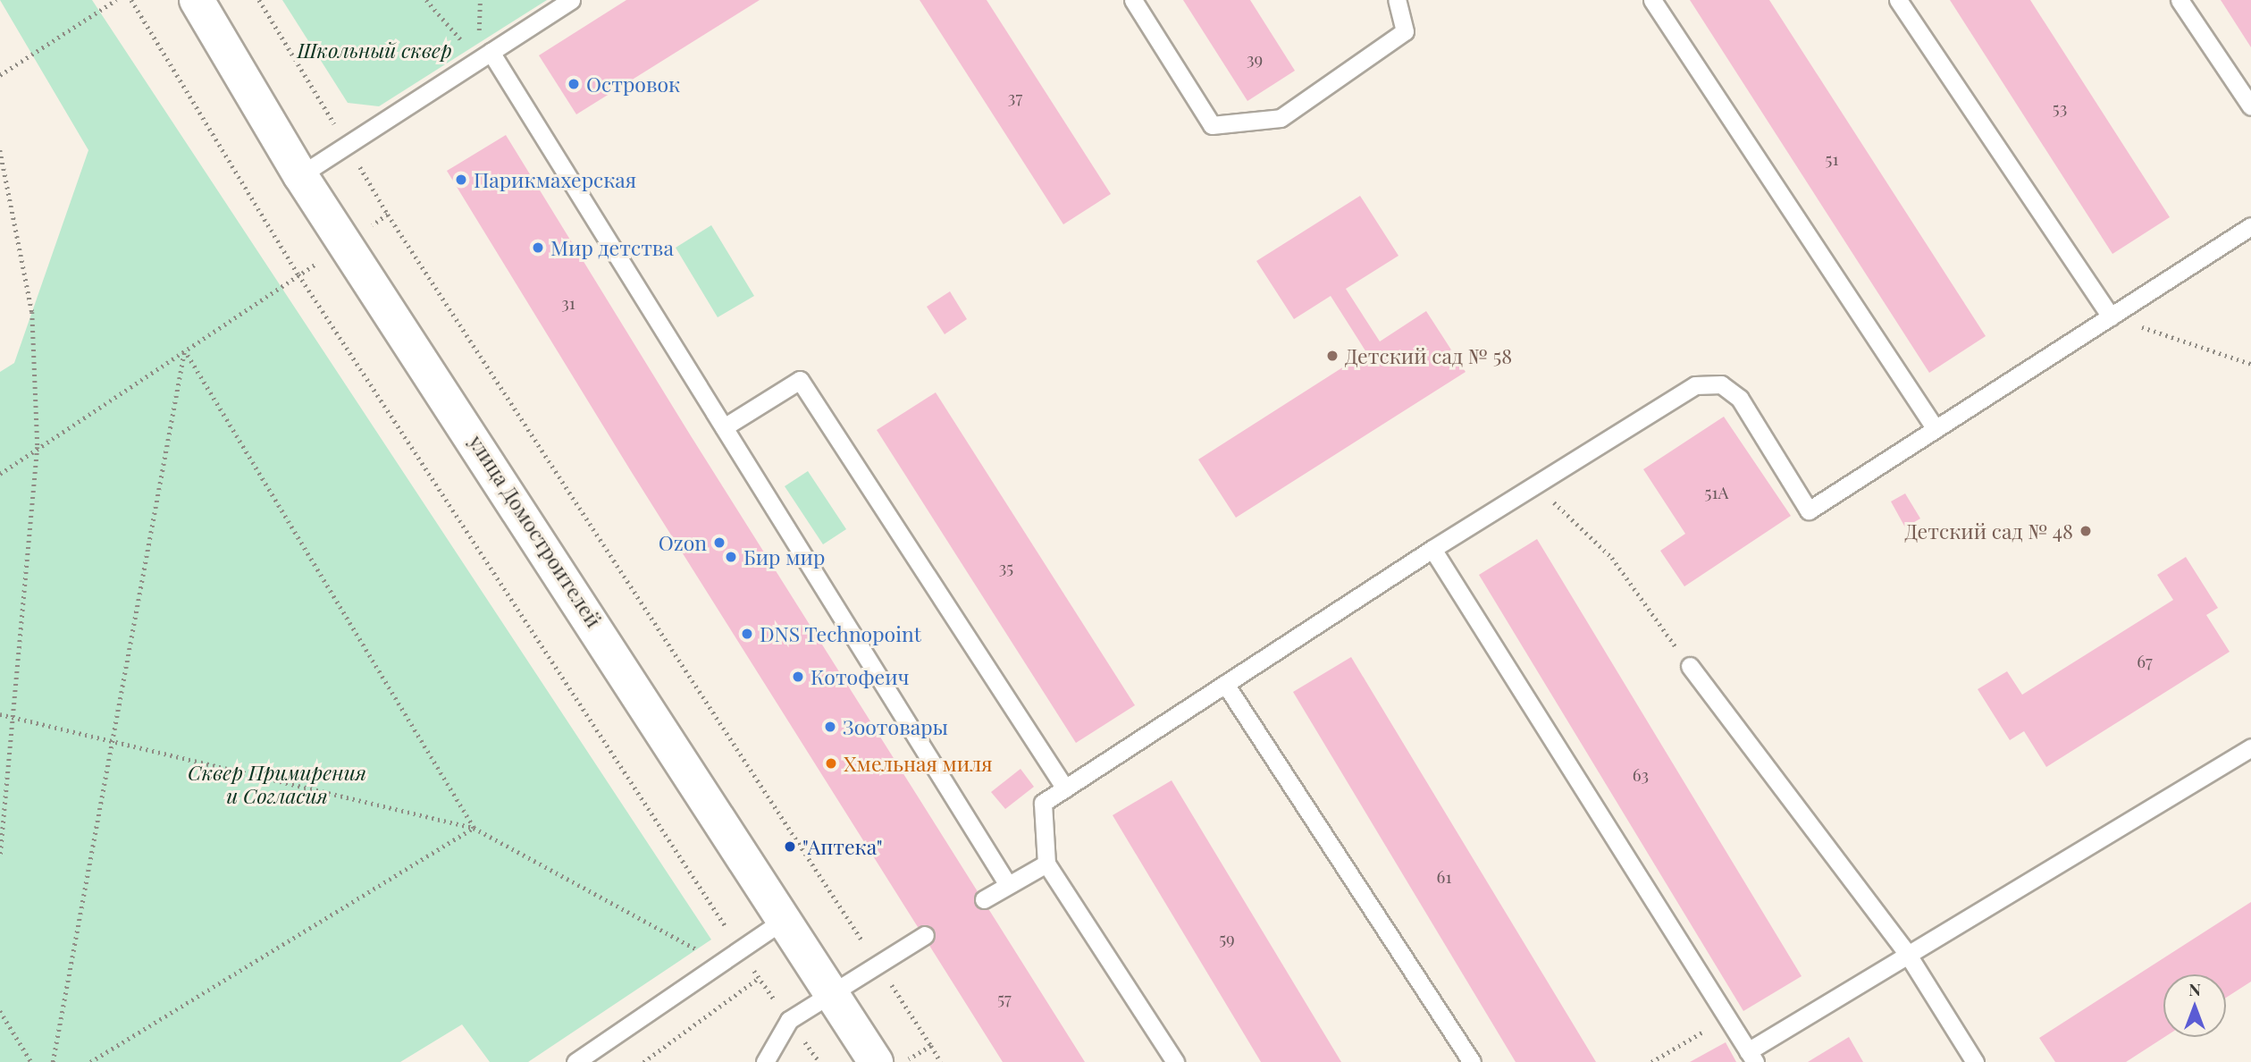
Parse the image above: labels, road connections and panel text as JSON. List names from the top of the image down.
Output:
{
  "streets": {
    "street": ["улица Домостроителей"]
  },
  "parks": ["Школьный сквер", "Сквер Примирения и Согласия"],
  "places": [
    "Островок",
    "Парикмахерская",
    "Мир детства",
    "Детский сад № 58",
    "Детский сад № 48",
    "Ozon",
    "Бир мир",
    "DNS Technopoint",
    "Котофеич",
    "Зоотовары",
    "Хмельная миля",
    "\"Аптека\""
  ],
  "house_numbers": [
    "39",
    "37",
    "53",
    "51",
    "31",
    "51А",
    "35",
    "67",
    "63",
    "61",
    "59",
    "57"
  ],
  "north": "top"
}
